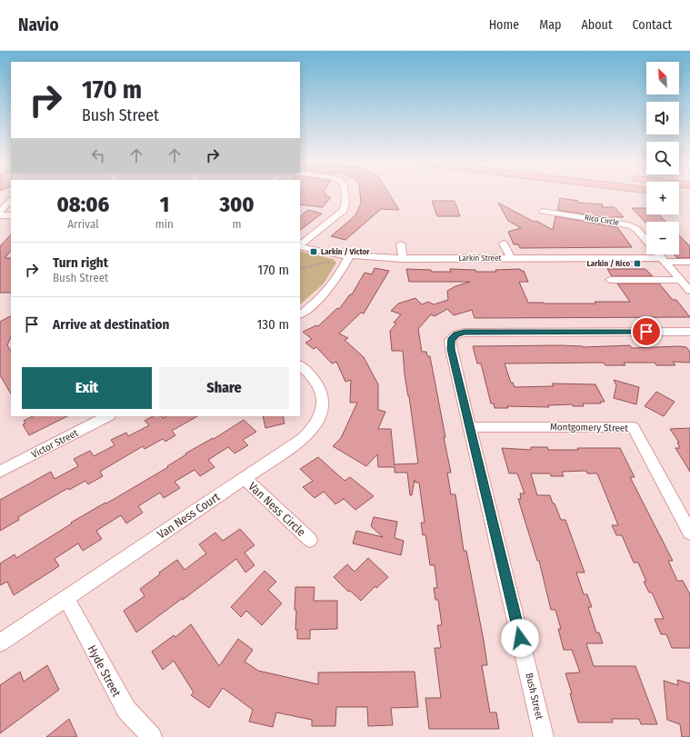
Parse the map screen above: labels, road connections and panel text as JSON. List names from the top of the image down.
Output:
{
  "streets": {
    "street": [
      "Rico Circle",
      "Larkin Street",
      "Montgomery Street",
      "Victor Street",
      "Van Ness Circle",
      "Van Ness Court",
      "Hyde Street",
      "Bush Street"
    ]
  },
  "crossings": [
    ["Rico Circle", "Larkin Street"],
    ["Montgomery Street", "Bush Street"],
    ["Van Ness Circle", "Van Ness Court"],
    ["Van Ness Court", "Hyde Street"]
  ],
  "places": {
    "transit": ["Larkin / Victor", "Larkin / Rico"]
  },
  "north": "top left",
  "page": {
    "header": "Navio",
    "nav": [
      "Home",
      "Map",
      "About",
      "Contact"
    ],
    "map_buttons": ["+", "−"],
    "turn": ["170 m", "Bush Street"],
    "eta": [
      "08:06",
      "Arrival",
      "1",
      "min",
      "300",
      "m"
    ],
    "list": [
      {
        "name": "Turn right",
        "note": "Bush Street",
        "value": "170 m"
      },
      {
        "name": "Arrive at destination",
        "value": "130 m"
      }
    ],
    "buttons": ["Exit", "Share"]
  }
}
